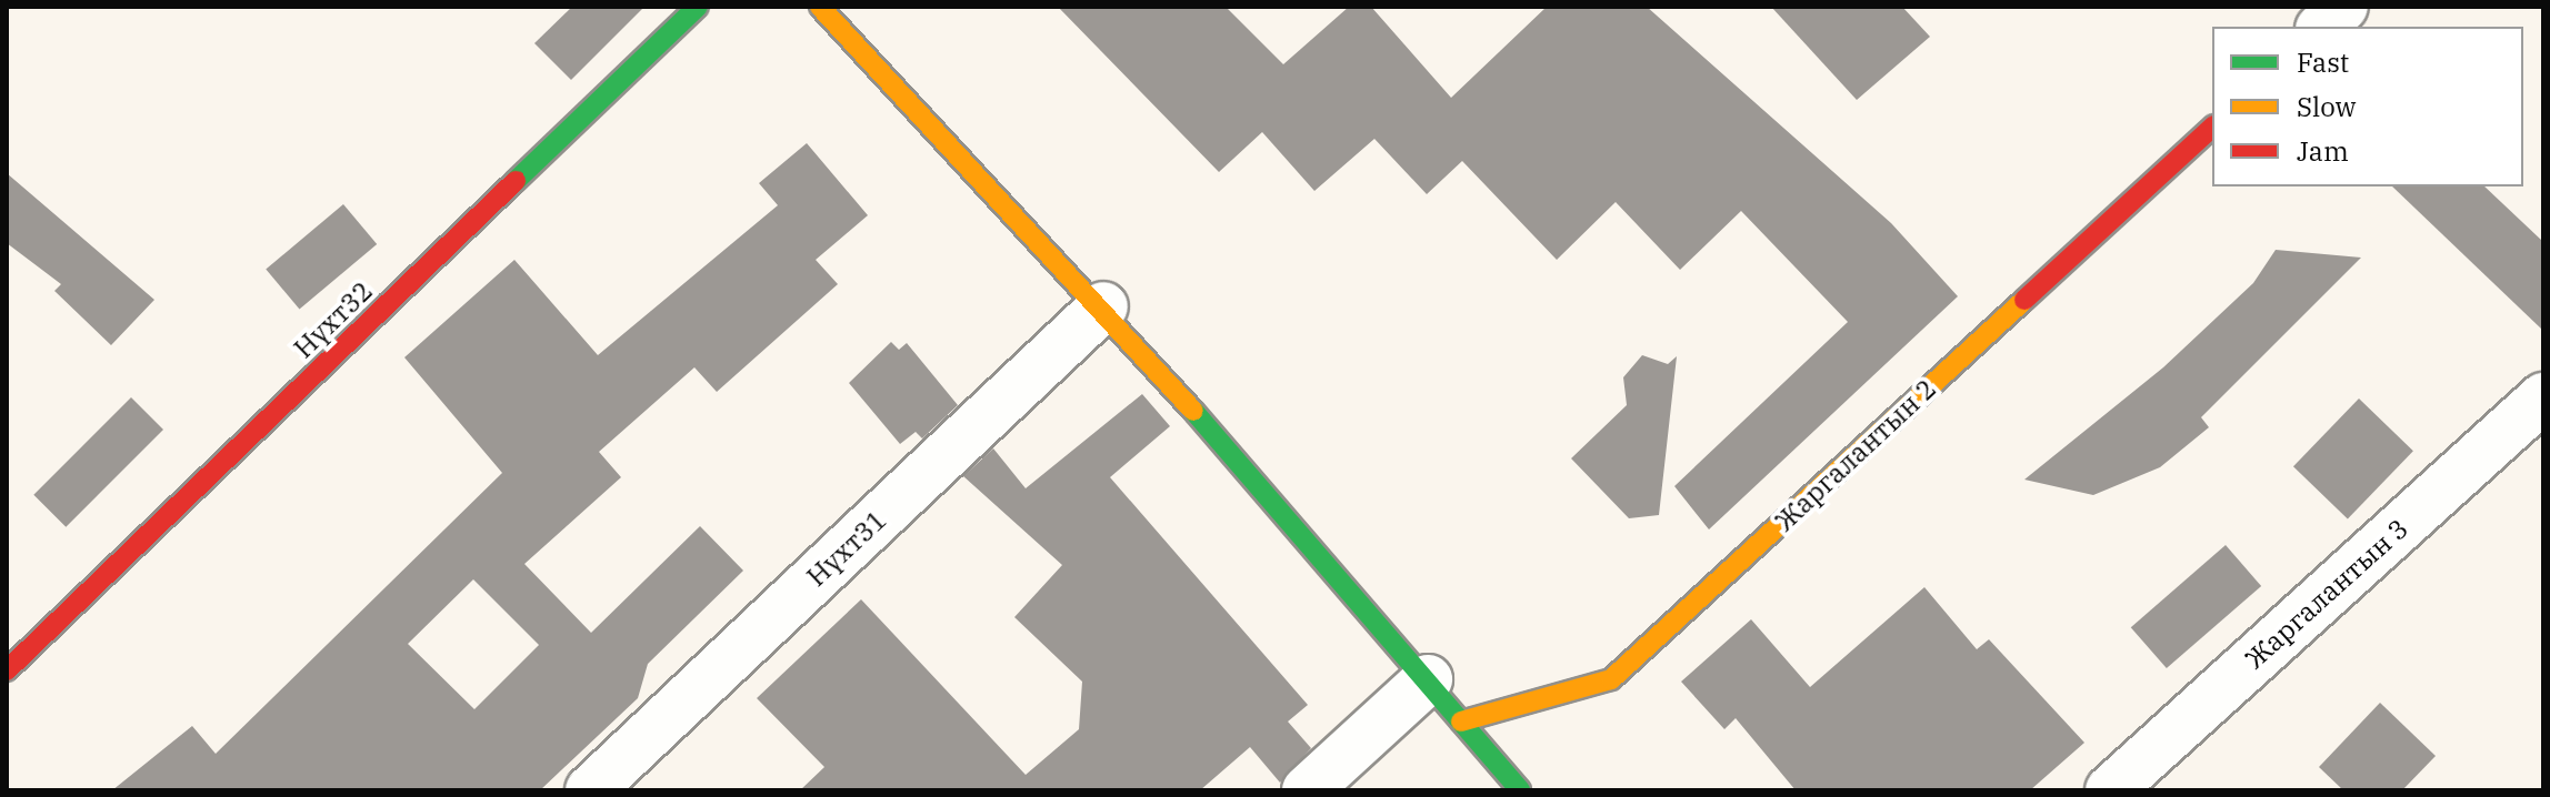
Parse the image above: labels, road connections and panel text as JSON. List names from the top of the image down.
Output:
{
  "streets": {
    "street": [
      "Нүхт32",
      "Жаргалантын 2",
      "Нүхт31",
      "Жаргалантын 3"
    ]
  },
  "legend": ["Fast", "Slow", "Jam"]
}
